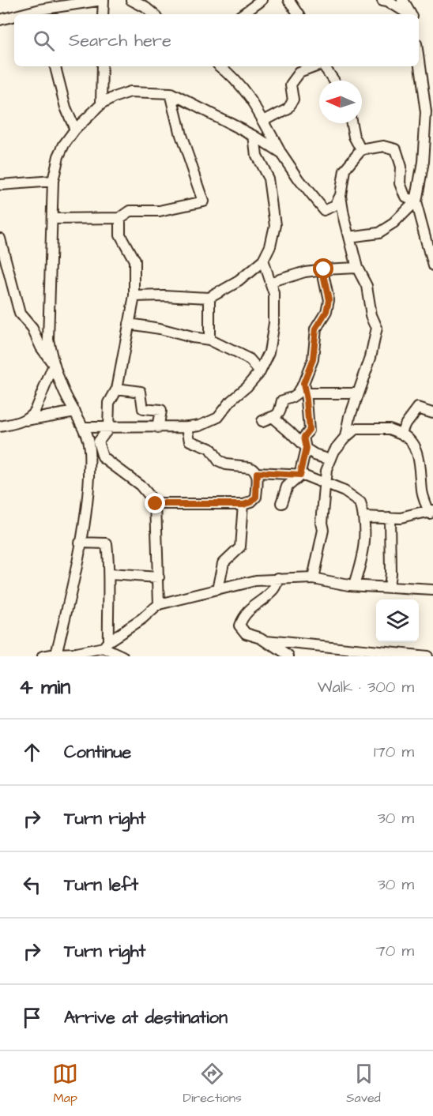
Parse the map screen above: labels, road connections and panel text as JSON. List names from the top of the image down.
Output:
{
  "north": "left",
  "page": {
    "search": "Search here",
    "heading": ["4 min", "Walk · 300 m"],
    "list": [
      ["Continue", "170 m"],
      ["Turn right", "30 m"],
      ["Turn left", "30 m"],
      ["Turn right", "70 m"],
      "Arrive at destination"
    ],
    "nav": ["Map", "Directions", "Saved"]
  }
}
